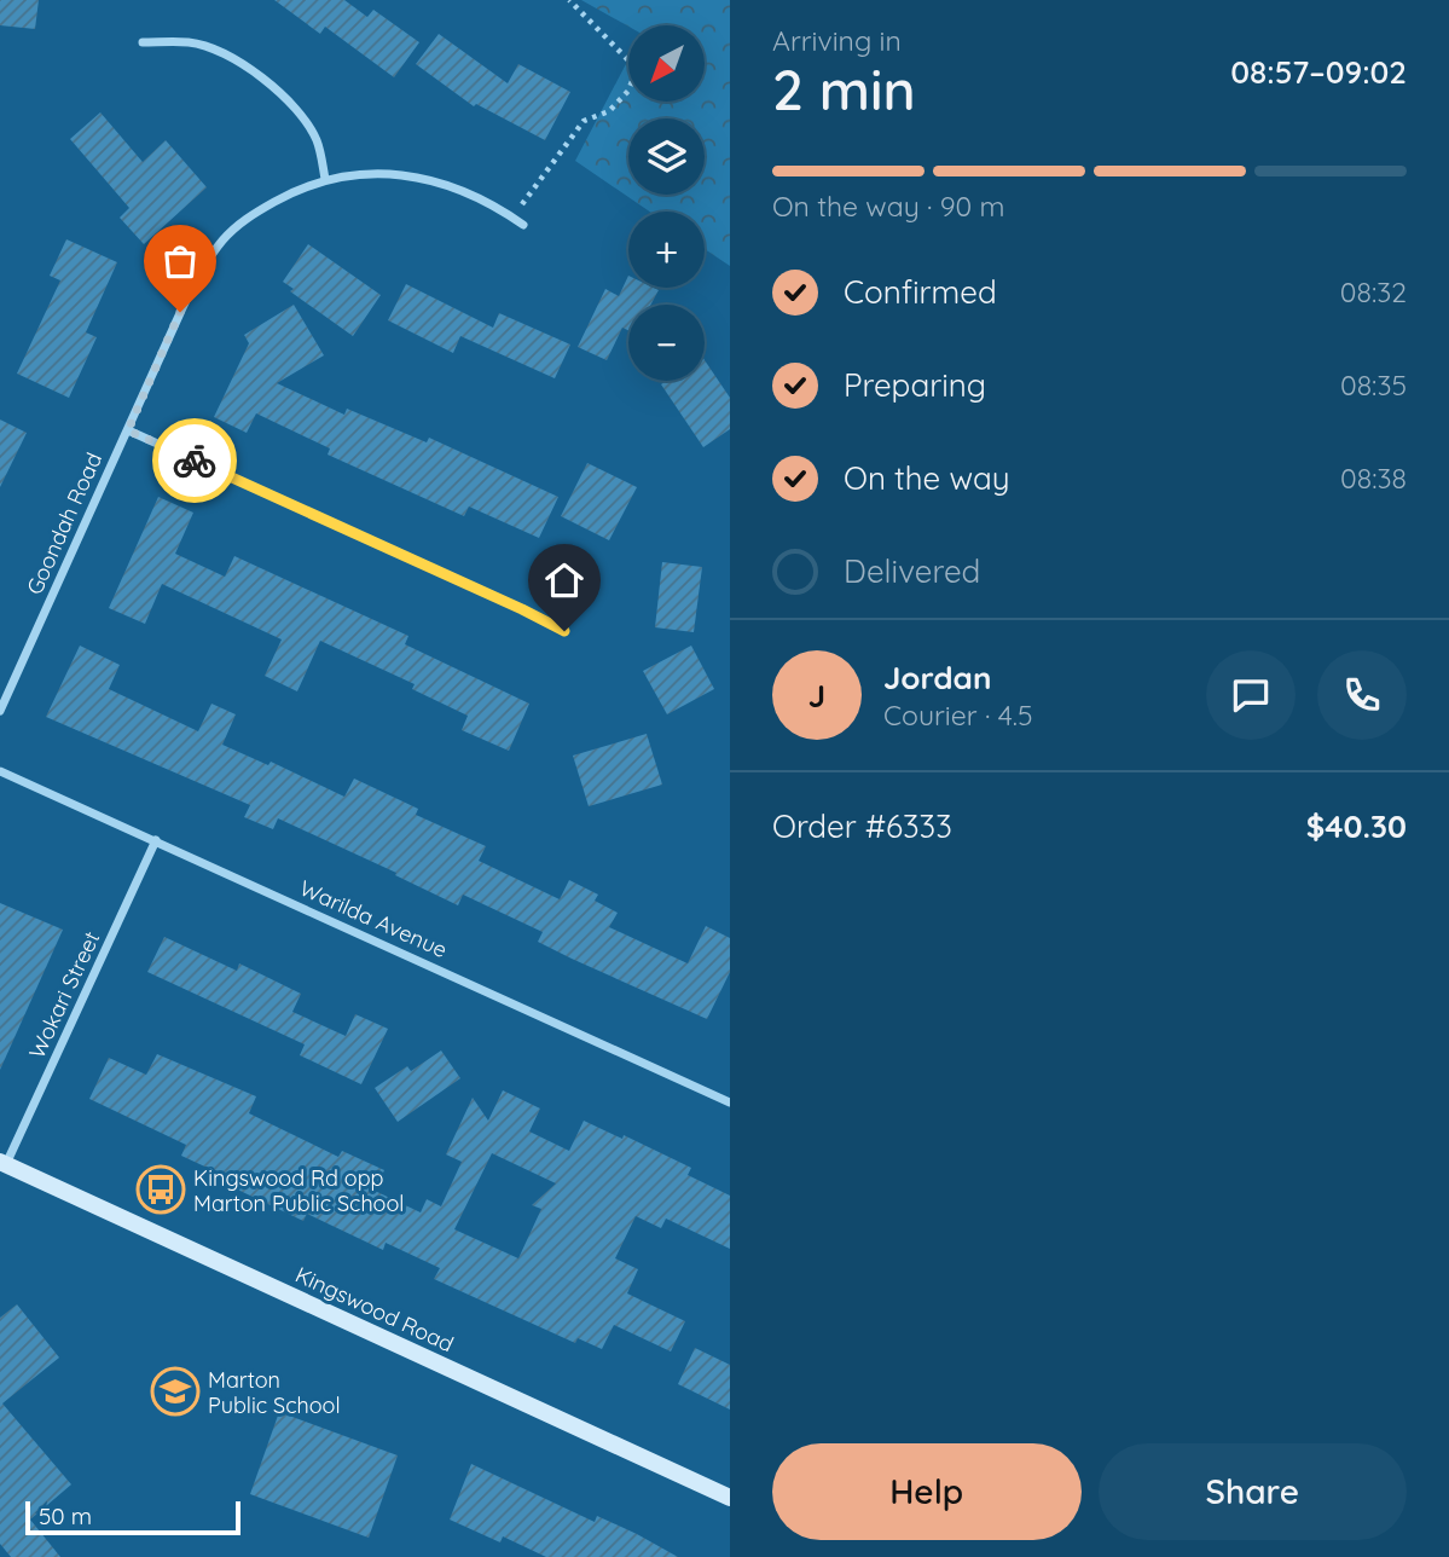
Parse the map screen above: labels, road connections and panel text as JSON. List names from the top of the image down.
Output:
{
  "streets": {
    "street": [
      "Goondah Road",
      "Warilda Avenue",
      "Wokari Street",
      "Kingswood Road"
    ]
  },
  "crossings": [
    ["Warilda Avenue", "Wokari Street"],
    ["Wokari Street", "Kingswood Road"]
  ],
  "places": {
    "bus stop": ["Kingswood Rd opp Marton Public School"],
    "school or university": ["Marton Public School"]
  },
  "scale_bar": "50 m",
  "north": "bottom left",
  "page": {
    "heading": ["2 min", "Arriving in", "08:57–09:02"],
    "panel": [
      "Jordan",
      "Courier · 4.5",
      "Order #6333",
      "$40.30"
    ],
    "map_buttons": ["+", "−"],
    "bar": "On the way · 90 m",
    "list": [
      ["Confirmed", "08:32"],
      ["Preparing", "08:35"],
      ["On the way", "08:38"],
      "Delivered"
    ],
    "round": "J",
    "buttons": ["Help", "Share"],
    "scale": "50 m"
  }
}
